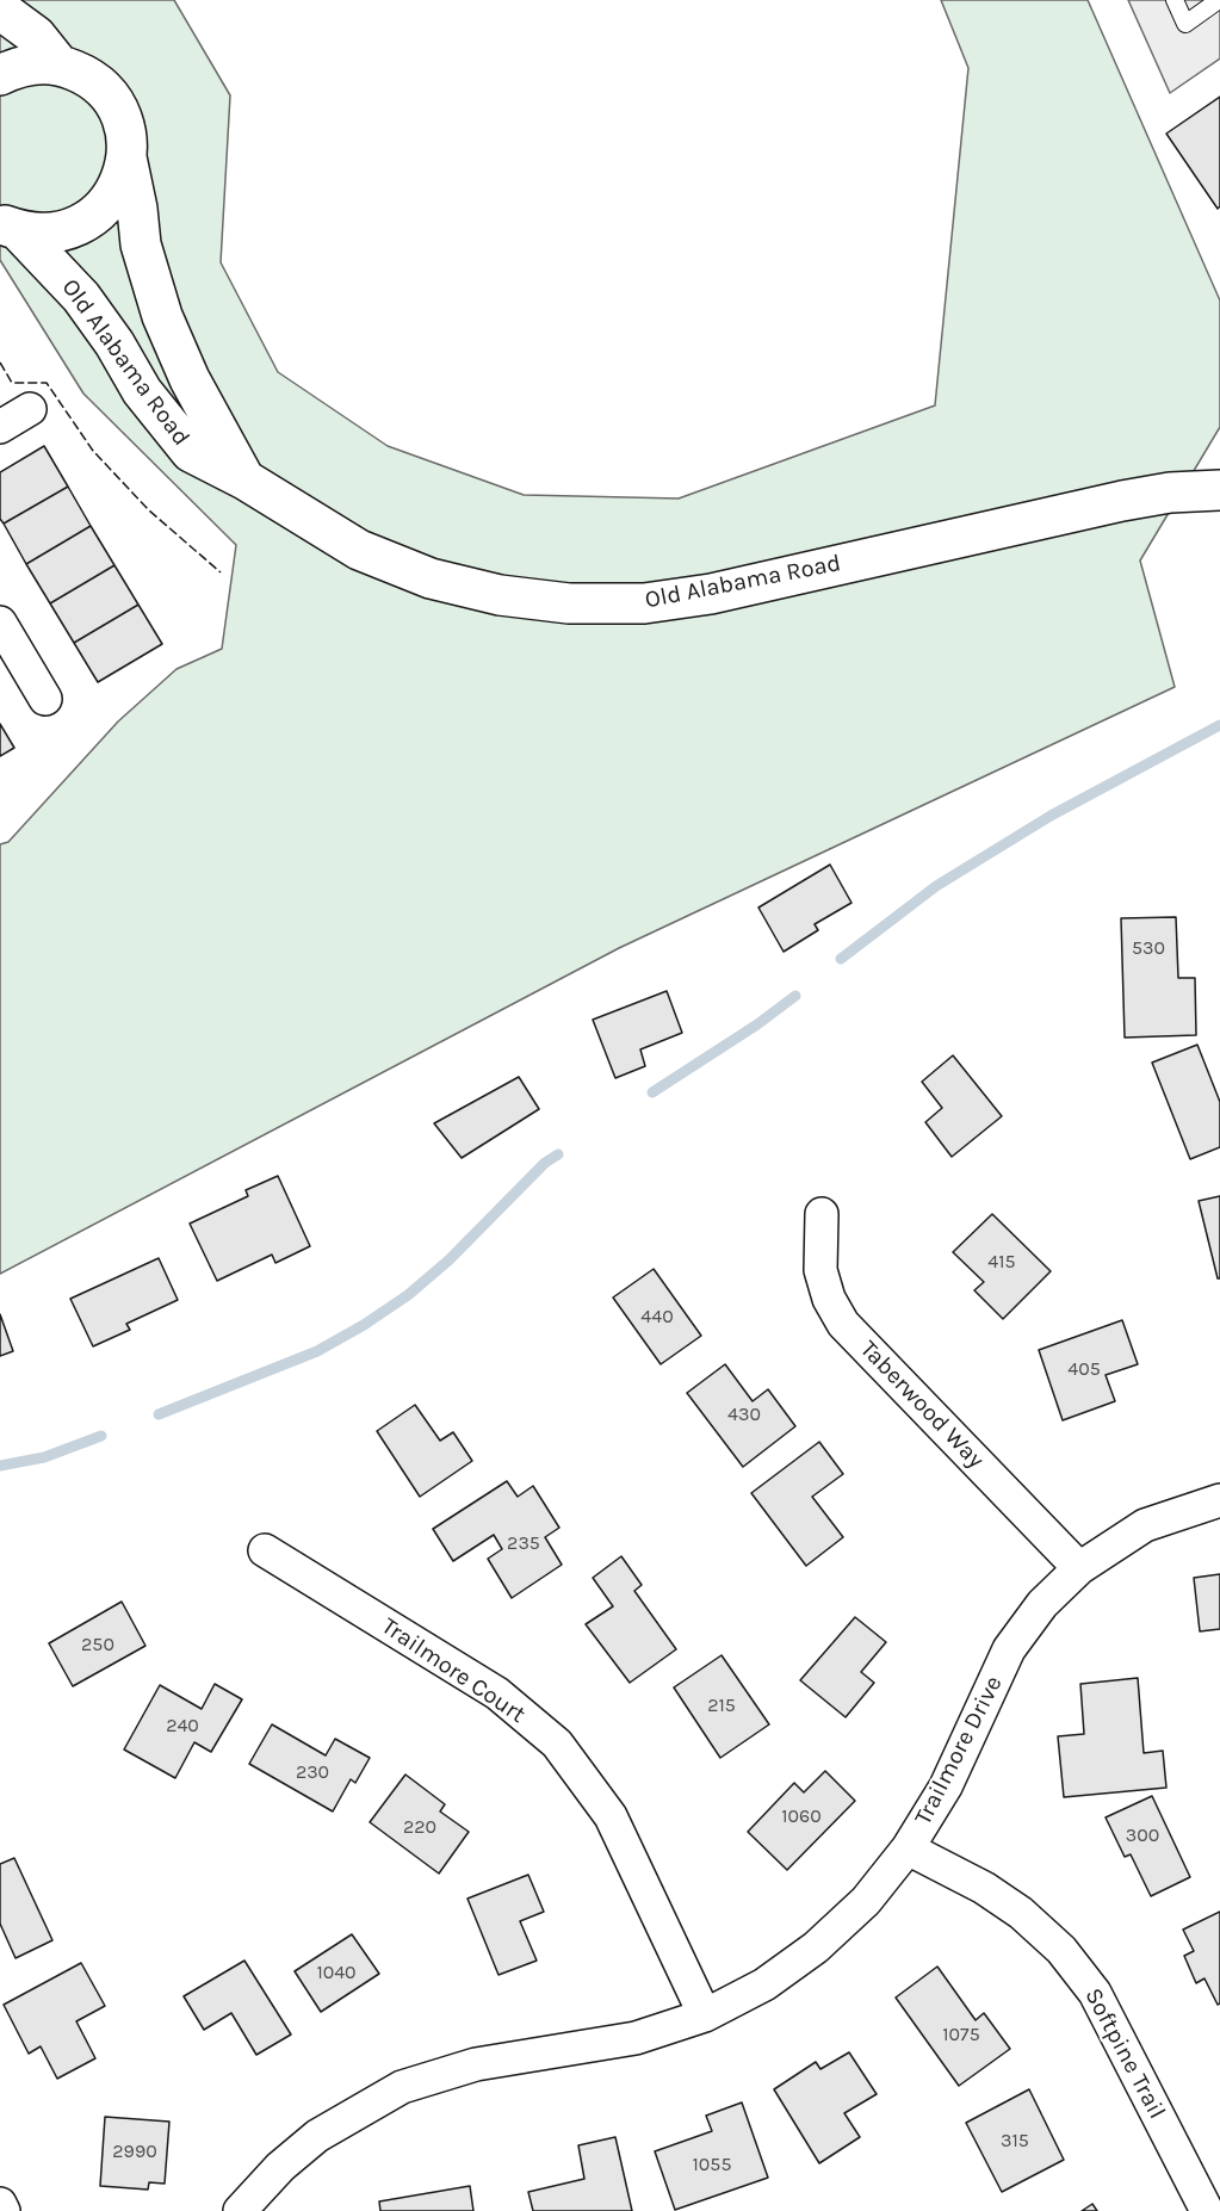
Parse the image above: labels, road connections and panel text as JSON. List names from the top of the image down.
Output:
{
  "streets": {
    "street": [
      "Old Alabama Road",
      "Taberwood Way",
      "Trailmore Court",
      "Trailmore Drive",
      "Softpine Trail"
    ]
  },
  "crossings": [
    ["Taberwood Way", "Trailmore Drive"],
    ["Trailmore Court", "Trailmore Drive"],
    ["Trailmore Drive", "Softpine Trail"]
  ],
  "house_numbers": [
    "530",
    "415",
    "440",
    "405",
    "430",
    "235",
    "250",
    "215",
    "240",
    "230",
    "1060",
    "220",
    "300",
    "1040",
    "1075",
    "315",
    "2990",
    "1055"
  ]
}
